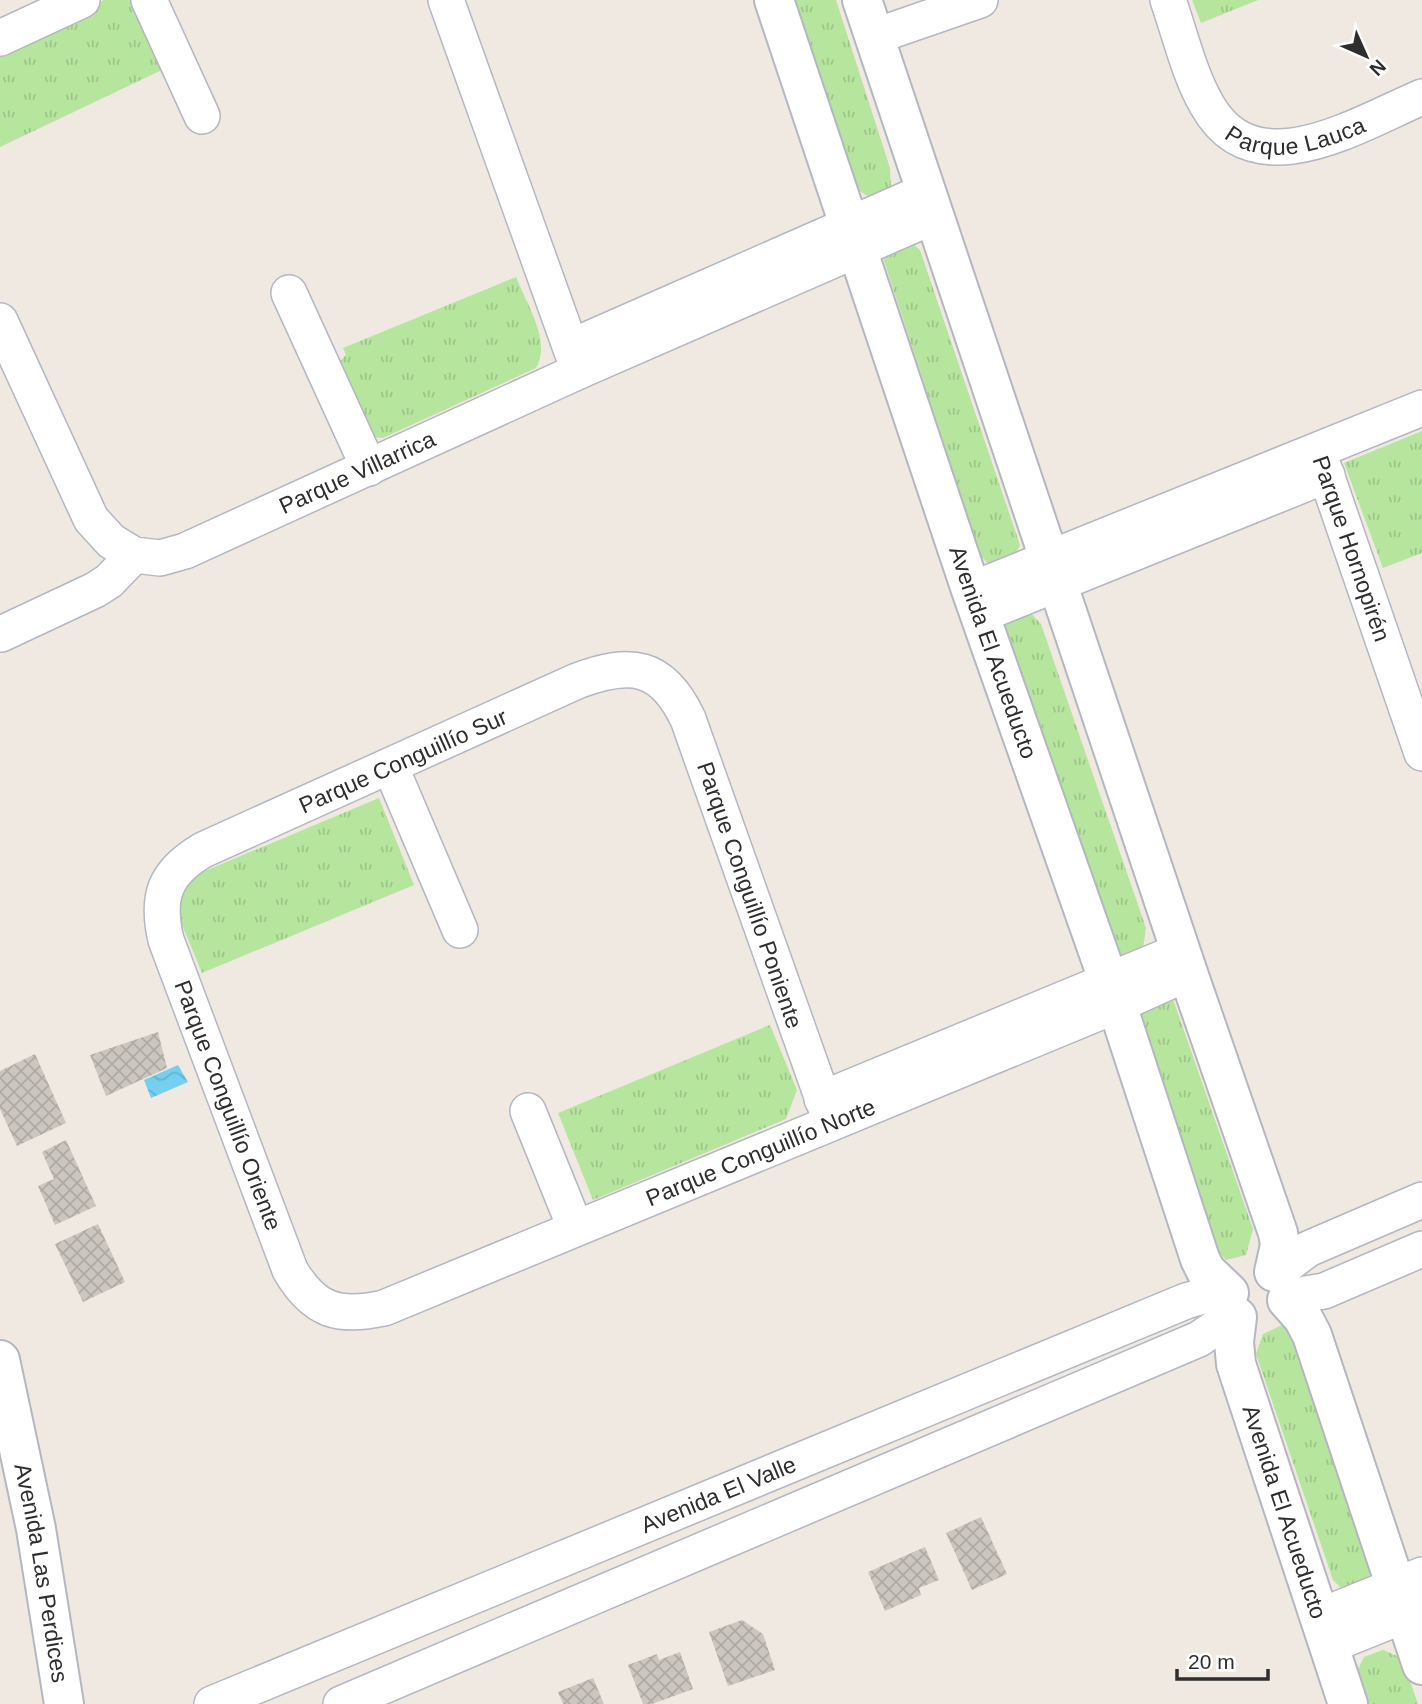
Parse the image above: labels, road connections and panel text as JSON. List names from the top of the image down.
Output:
{
  "streets": {
    "street": [
      "Parque Lauca",
      "Parque Villarrica",
      "Parque Hornopirén",
      "Avenida El Acueducto",
      "Parque Conguillío Sur",
      "Parque Conguillío Poniente",
      "Parque Conguillío Oriente",
      "Parque Conguillío Norte",
      "Avenida El Valle",
      "Avenida Las Perdices"
    ]
  },
  "crossings": [
    ["Parque Villarrica", "Avenida El Acueducto"],
    ["Avenida El Acueducto", "Parque Conguillío Norte"],
    ["Avenida El Acueducto", "Avenida El Valle"],
    ["Parque Conguillío Sur", "Parque Conguillío Poniente"],
    ["Parque Conguillío Sur", "Parque Conguillío Oriente"],
    ["Parque Conguillío Poniente", "Parque Conguillío Norte"],
    ["Parque Conguillío Oriente", "Parque Conguillío Norte"]
  ],
  "scale_bar": "20 m",
  "north": "bottom right"
}
